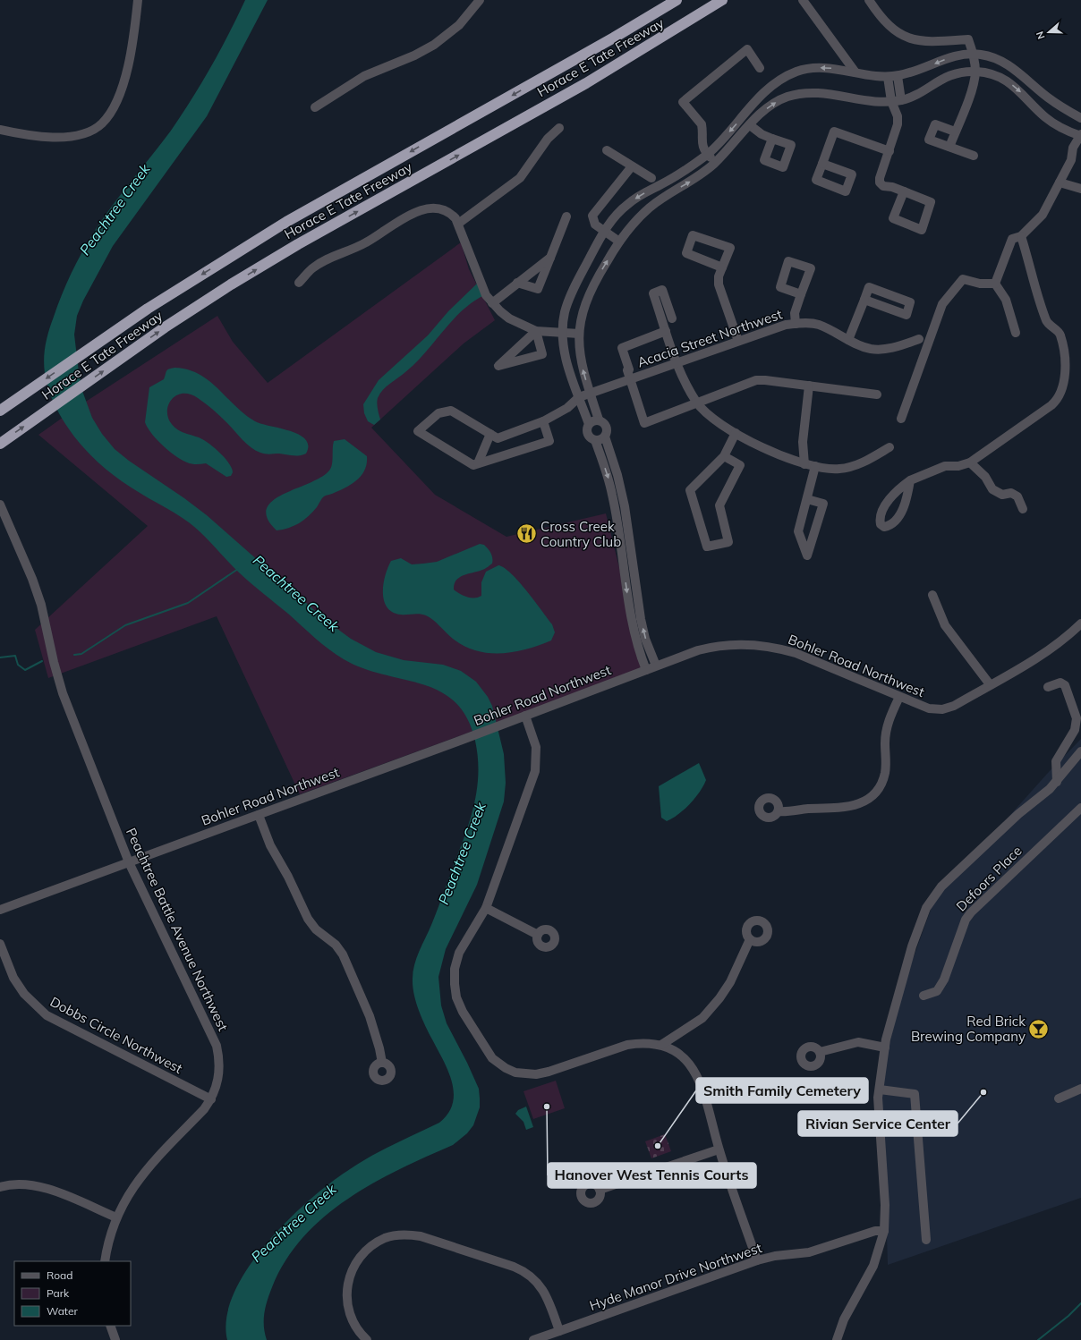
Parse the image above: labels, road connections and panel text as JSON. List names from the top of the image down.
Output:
{
  "streets": {
    "highway": ["Horace E Tate Freeway"],
    "street": [
      "Acacia Street Northwest",
      "Bohler Road Northwest",
      "Defoors Place",
      "Peachtree Battle Avenue Northwest",
      "Dobbs Circle Northwest",
      "Hyde Manor Drive Northwest"
    ]
  },
  "crossings": [
    ["Bohler Road Northwest", "Peachtree Battle Avenue Northwest"],
    ["Peachtree Battle Avenue Northwest", "Dobbs Circle Northwest"]
  ],
  "water": ["Peachtree Creek"],
  "places": {
    "restaurant": ["Cross Creek Country Club"],
    "bar": ["Red Brick Brewing Company"],
    "other": ["Rivian Service Center", "Hanover West Tennis Courts", "Smith Family Cemetery"]
  },
  "legend": ["Road", "Park", "Water"],
  "north": "left"
}
